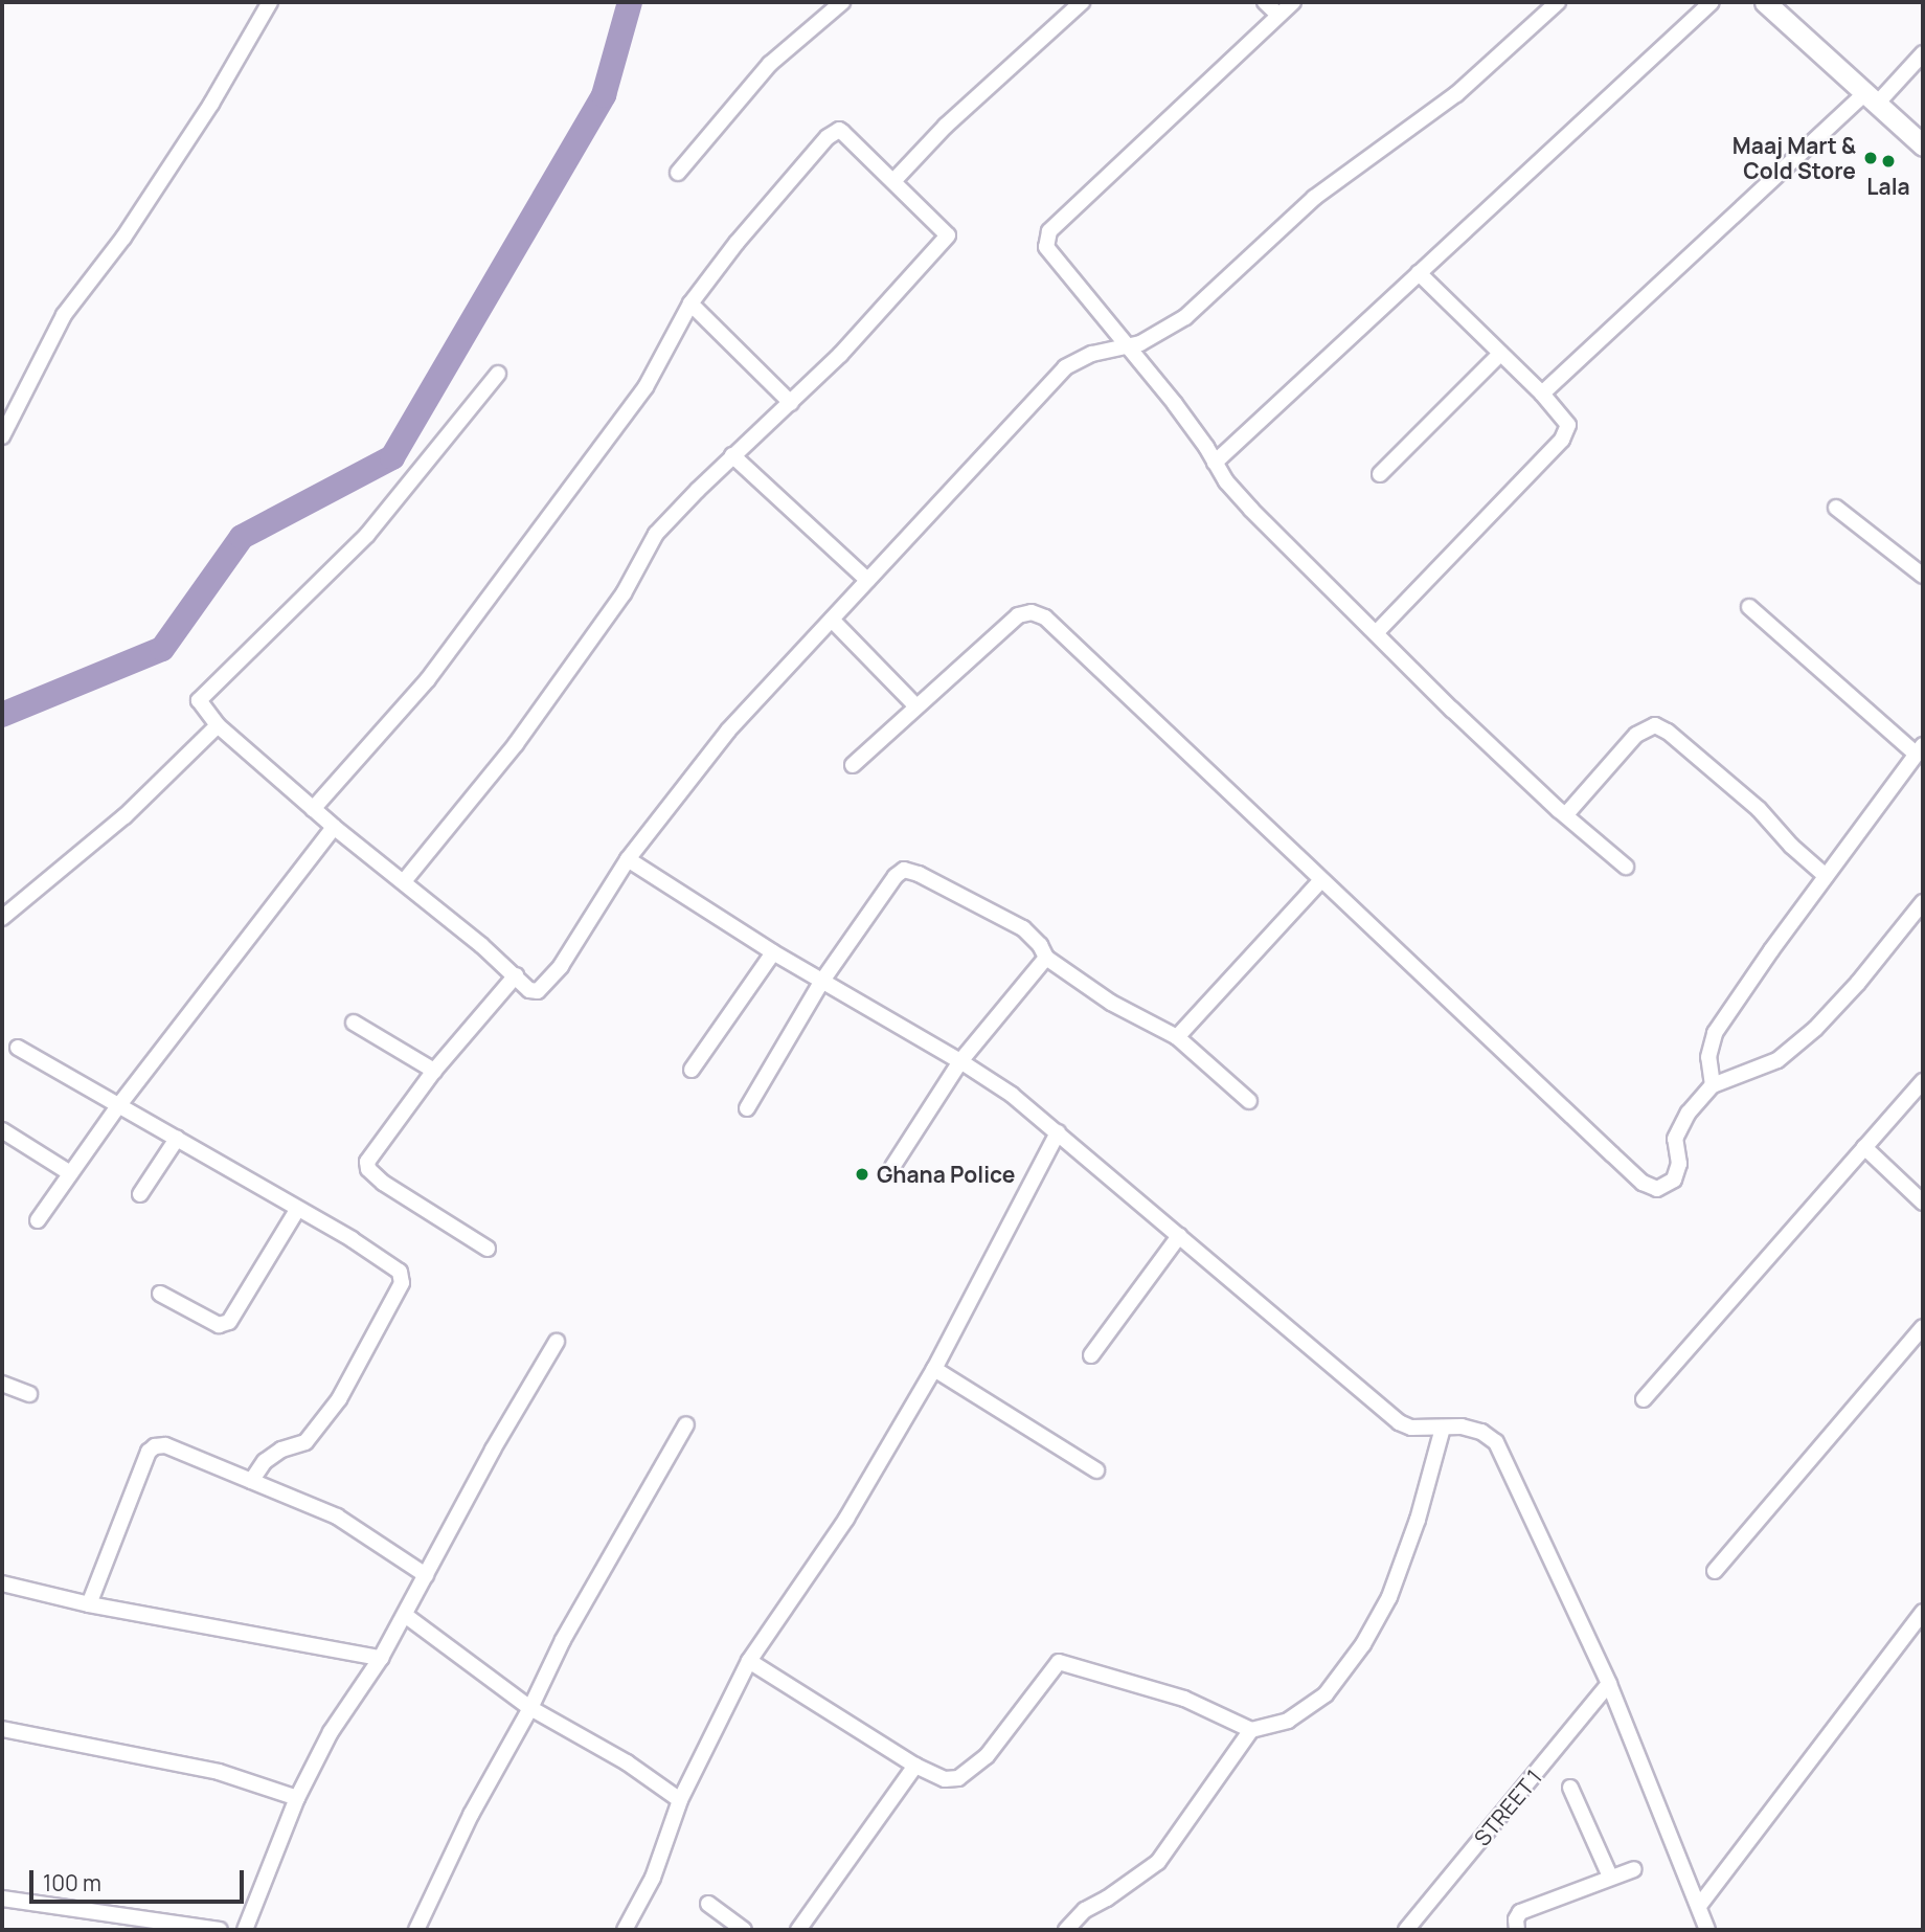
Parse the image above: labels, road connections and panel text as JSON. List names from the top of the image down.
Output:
{
  "streets": {
    "street": ["STREET 1"]
  },
  "places": ["Maaj Mart & Cold Store", "Lala", "Ghana Police"],
  "scale_bar": "100 m"
}
